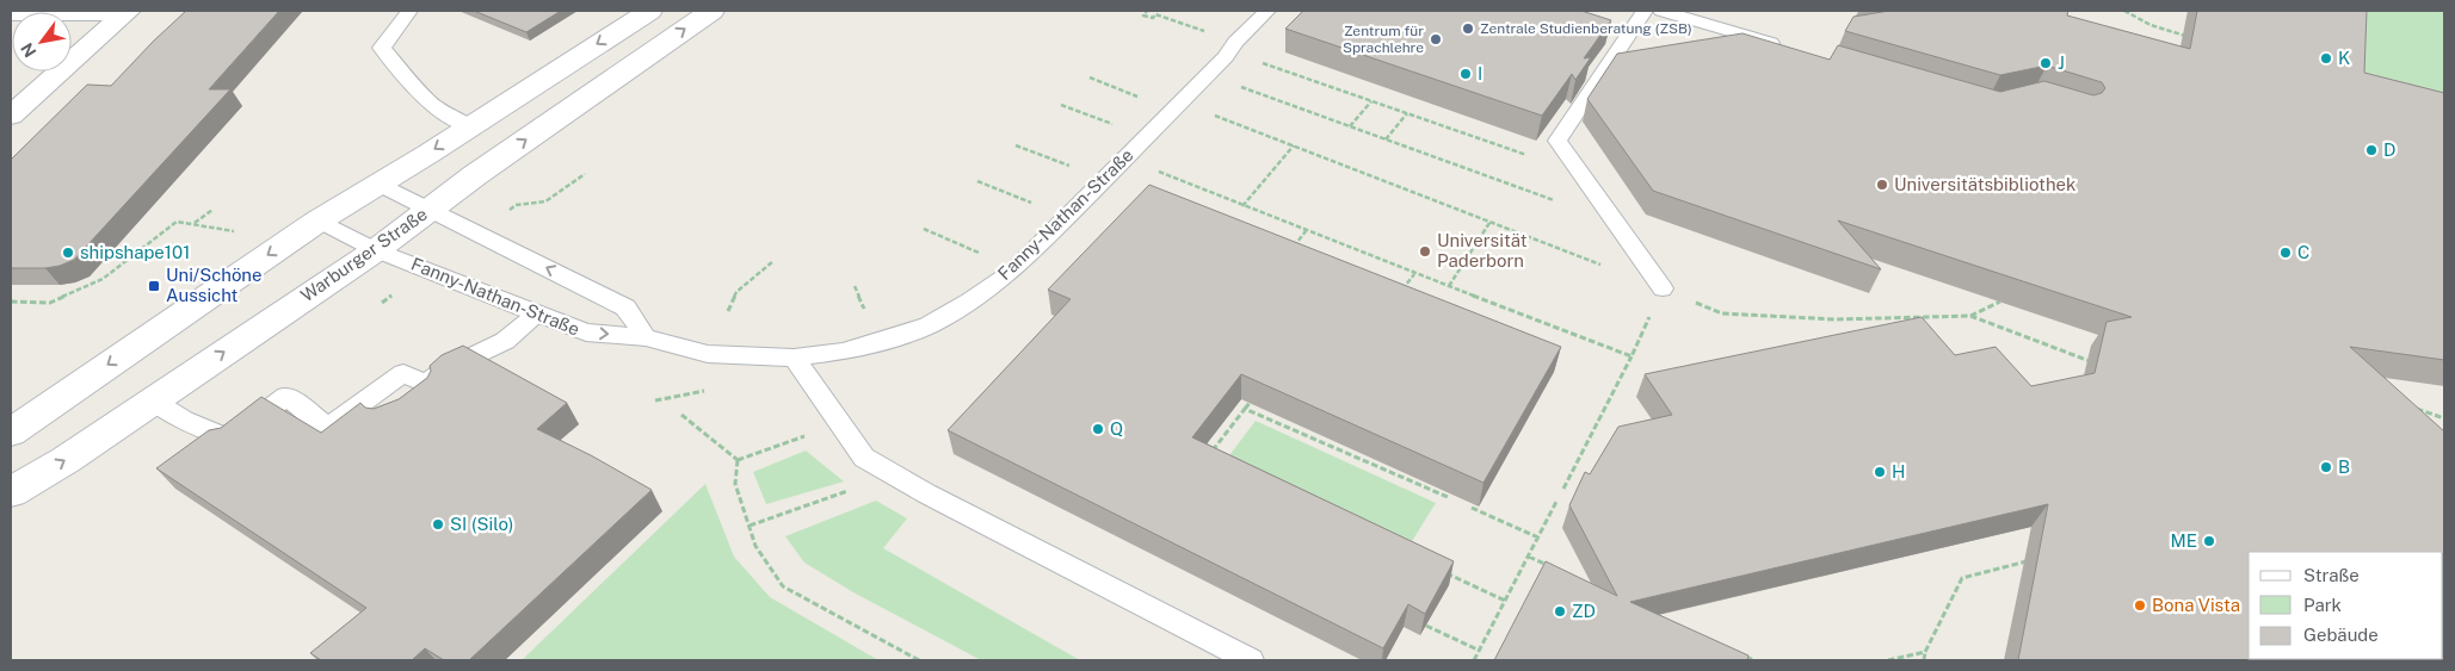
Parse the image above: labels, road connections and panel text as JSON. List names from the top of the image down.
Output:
{
  "streets": {
    "main road": ["Warburger Straße"],
    "lane": ["Fanny-Nathan-Straße"]
  },
  "crossings": [
    ["Fanny-Nathan-Straße", "Warburger Straße"]
  ],
  "places": {
    "other": [
      "Zentrale Studienberatung (ZSB)",
      "Zentrum für Sprachlehre",
      "K",
      "J",
      "I",
      "D",
      "Universitätsbibliothek",
      "Universität Paderborn",
      "shipshape101",
      "C",
      "Q",
      "B",
      "H",
      "SI (Silo)",
      "ME",
      "Bona Vista",
      "ZD"
    ],
    "transit": ["Uni/Schöne Aussicht"]
  },
  "legend": ["Straße", "Park", "Gebäude"],
  "north": "bottom left"
}
